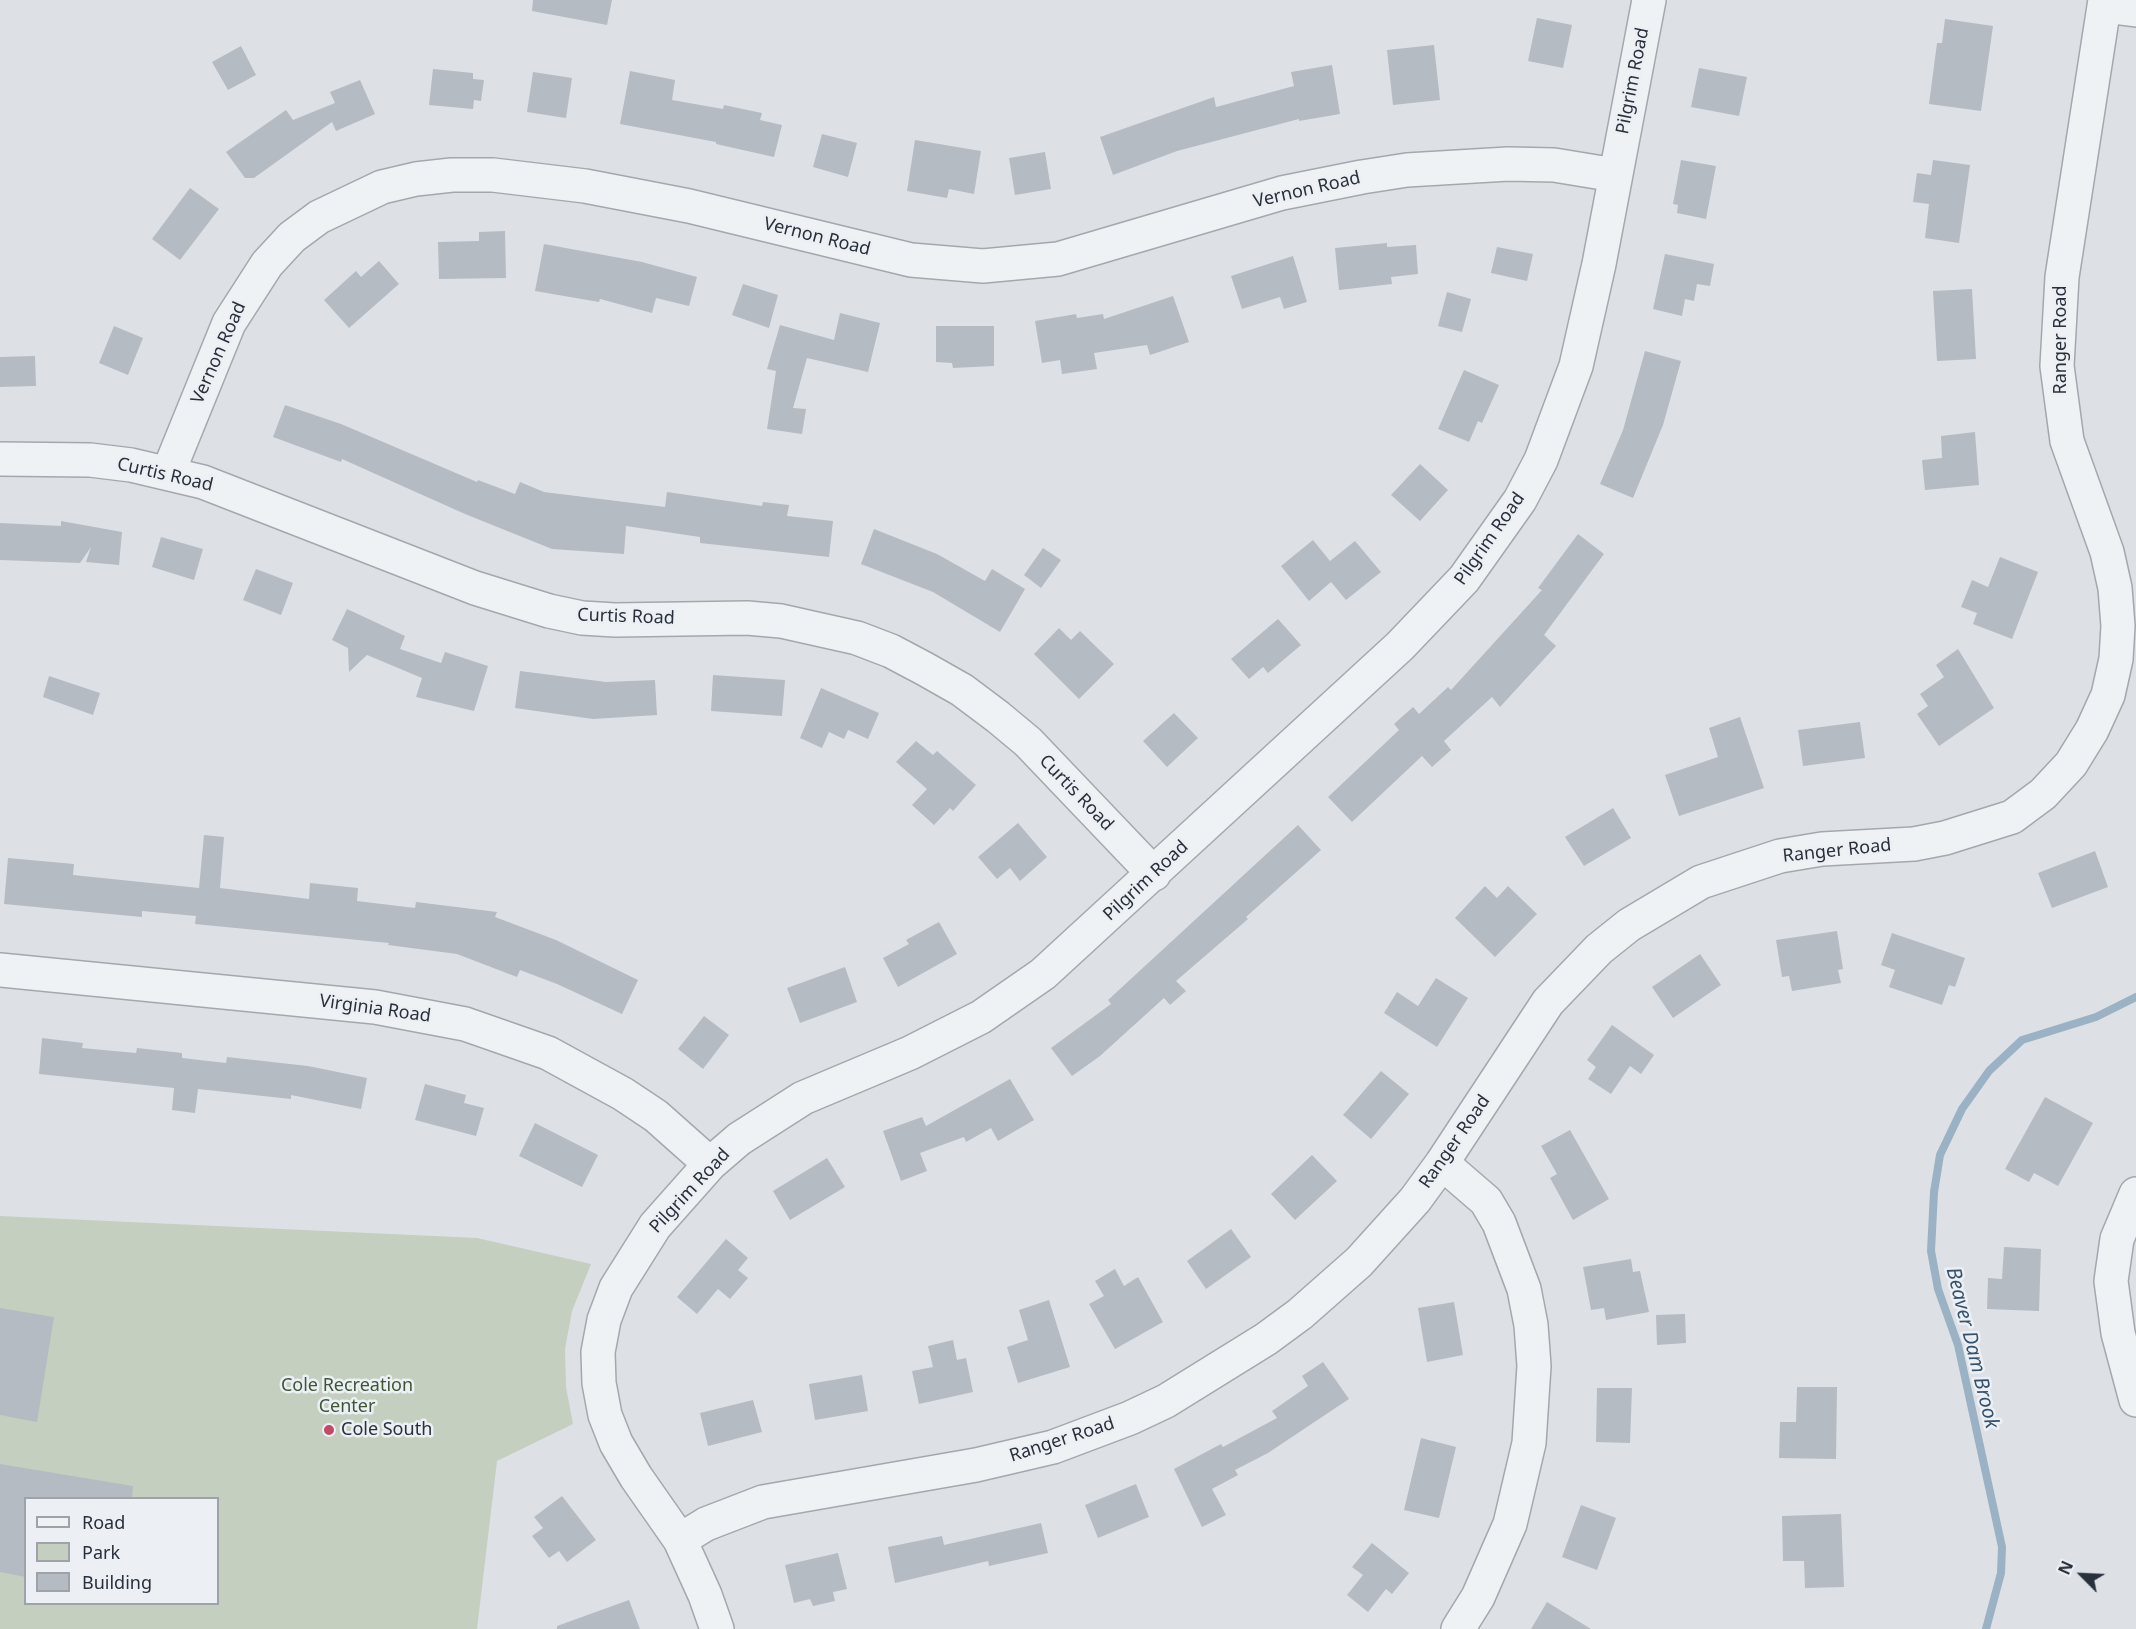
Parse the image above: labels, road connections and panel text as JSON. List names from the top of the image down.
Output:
{
  "streets": {
    "street": [
      "Pilgrim Road",
      "Vernon Road",
      "Ranger Road",
      "Curtis Road",
      "Virginia Road"
    ]
  },
  "crossings": [
    ["Pilgrim Road", "Vernon Road"],
    ["Pilgrim Road", "Ranger Road"],
    ["Pilgrim Road", "Curtis Road"],
    ["Pilgrim Road", "Virginia Road"],
    ["Vernon Road", "Curtis Road"]
  ],
  "water": ["Beaver Dam Brook"],
  "parks": ["Cole Recreation Center"],
  "places": ["Cole South"],
  "legend": ["Road", "Park", "Building"],
  "north": "top left"
}
